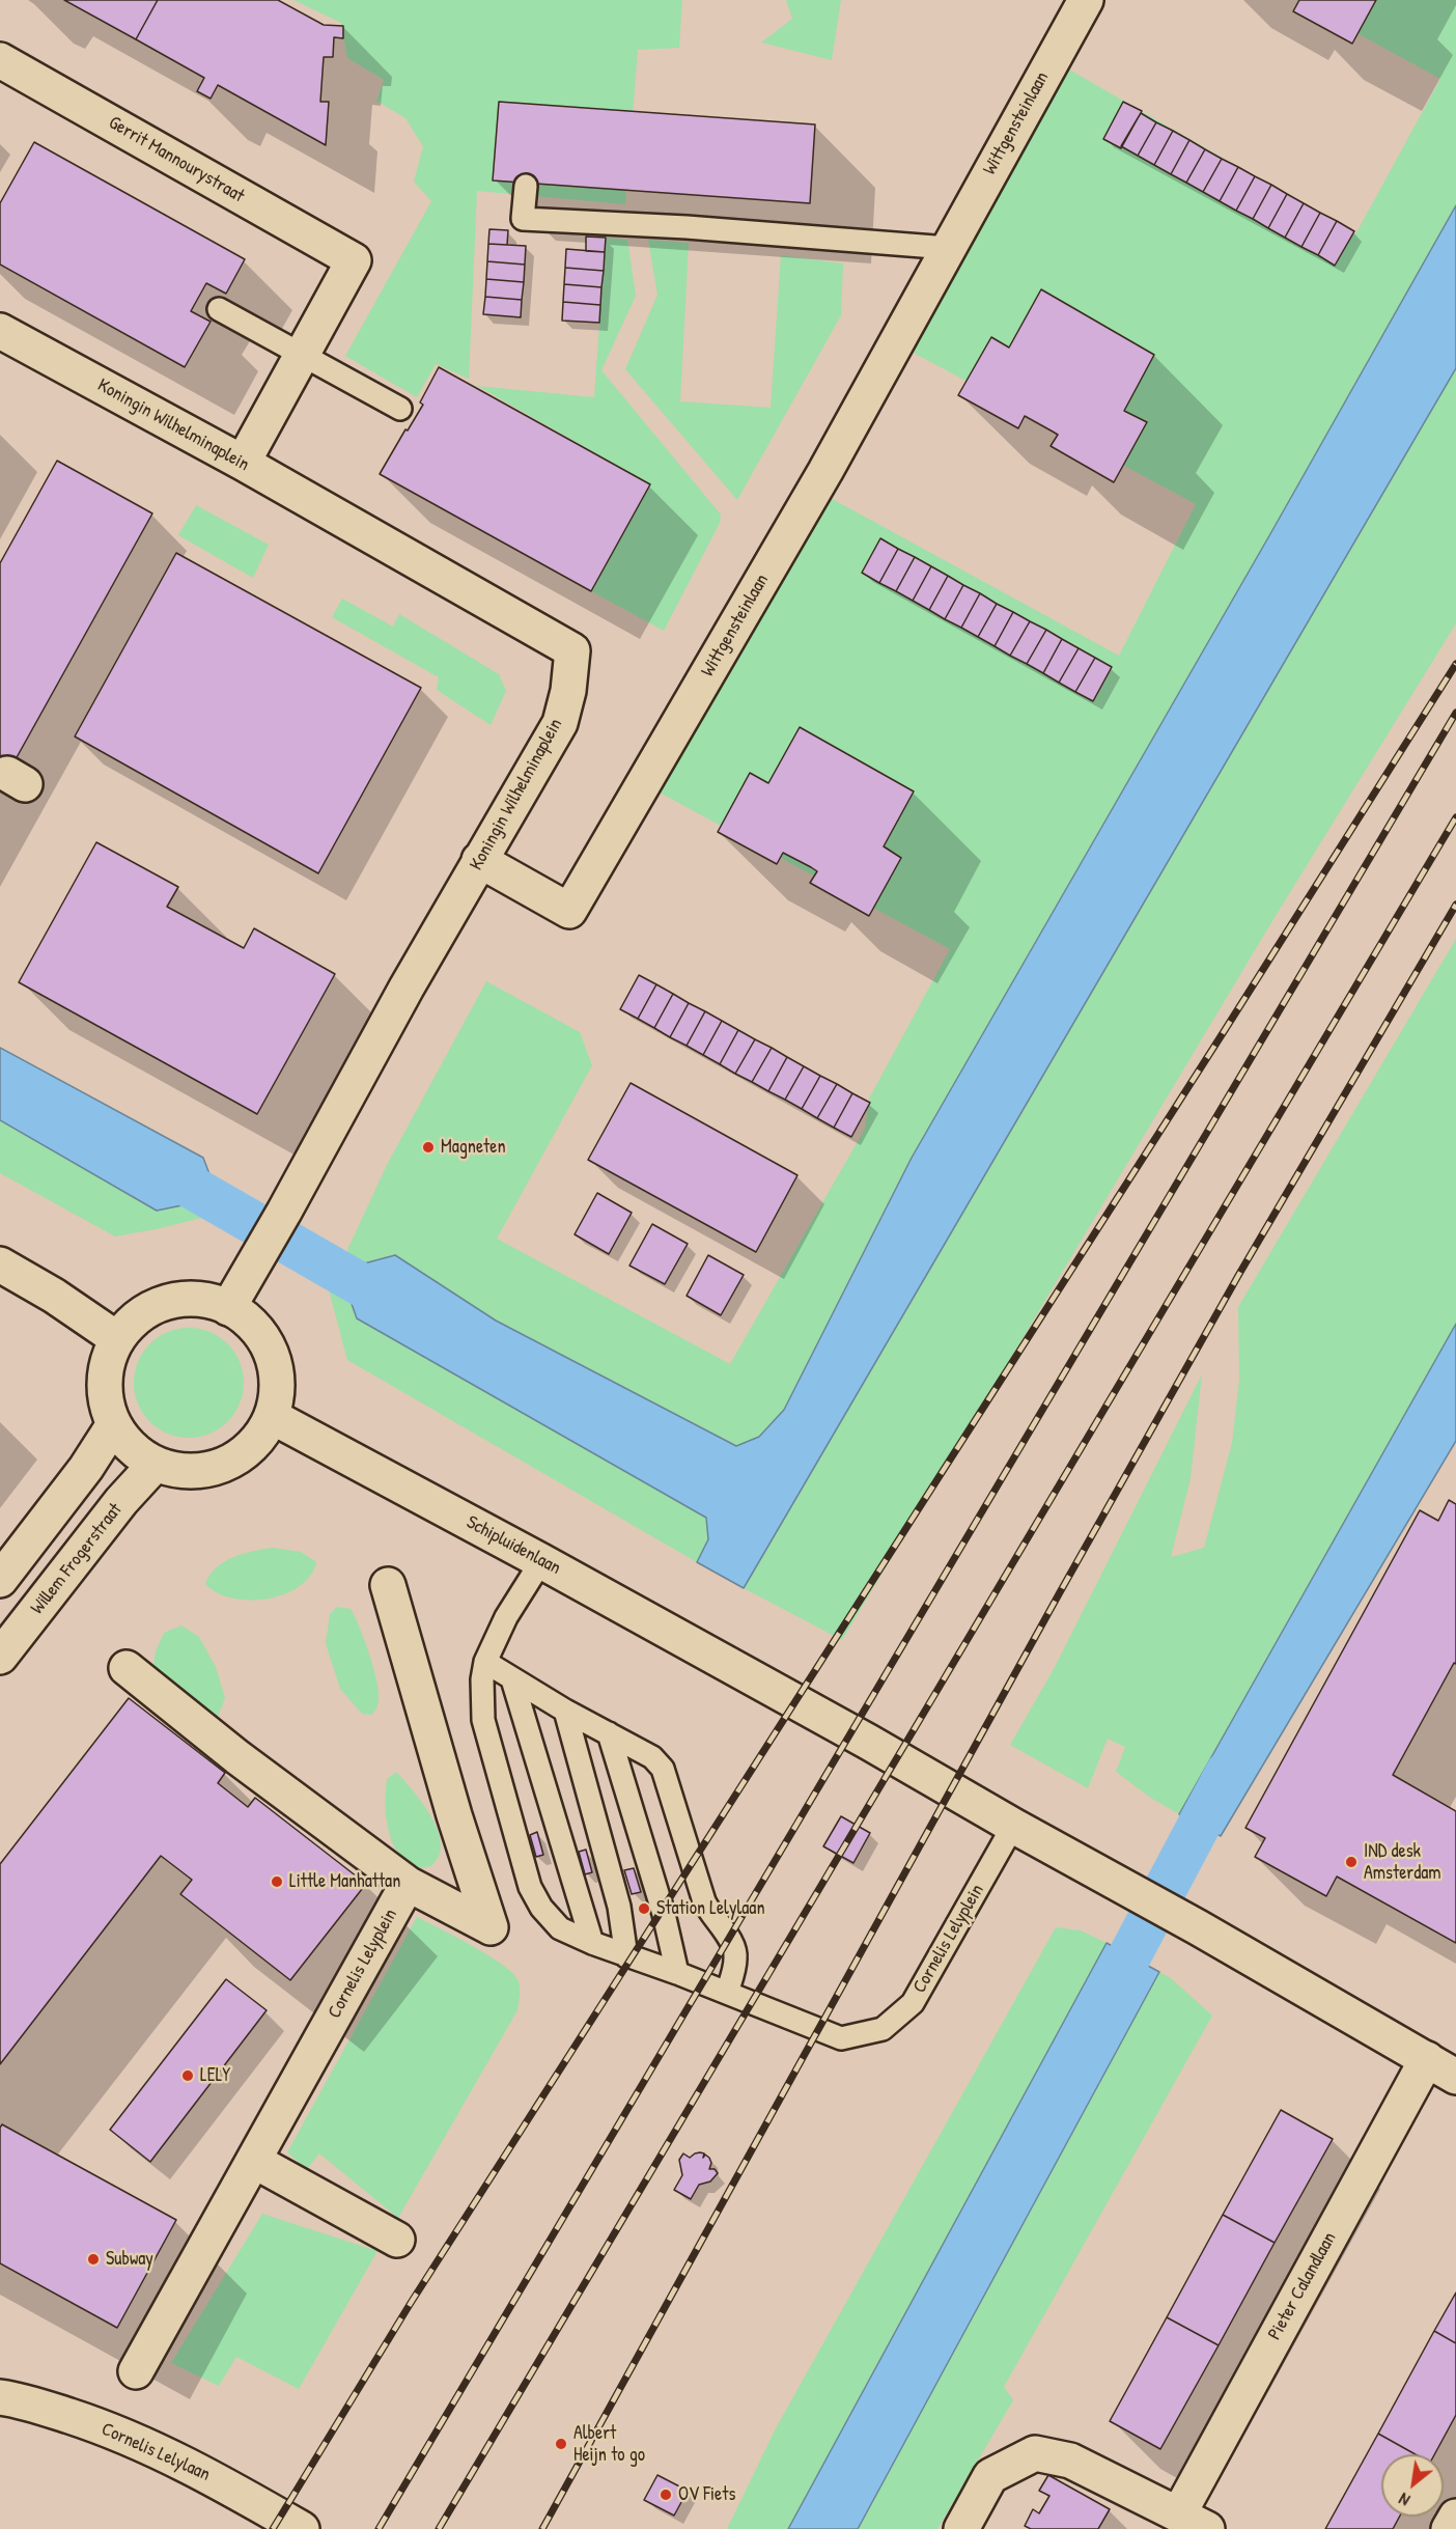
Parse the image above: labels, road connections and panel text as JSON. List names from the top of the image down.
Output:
{
  "streets": {
    "street": [
      "Wittgensteinlaan",
      "Gerrit Mannourystraat",
      "Koningin Wilhelminaplein",
      "Schipluidenlaan",
      "Willem Frogerstraat",
      "Cornelis Lelyplein",
      "Pieter Calandlaan",
      "Cornelis Lelylaan"
    ]
  },
  "crossings": [
    ["Wittgensteinlaan", "Koningin Wilhelminaplein"],
    ["Koningin Wilhelminaplein", "Schipluidenlaan"],
    ["Koningin Wilhelminaplein", "Willem Frogerstraat"],
    ["Schipluidenlaan", "Willem Frogerstraat"],
    ["Schipluidenlaan", "Cornelis Lelyplein"]
  ],
  "places": [
    "Magneten",
    "IND desk Amsterdam",
    "Little Manhattan",
    "Station Lelylaan",
    "LELY",
    "Subway",
    "Albert Heijn to go",
    "OV Fiets"
  ],
  "north": "bottom left"
}
